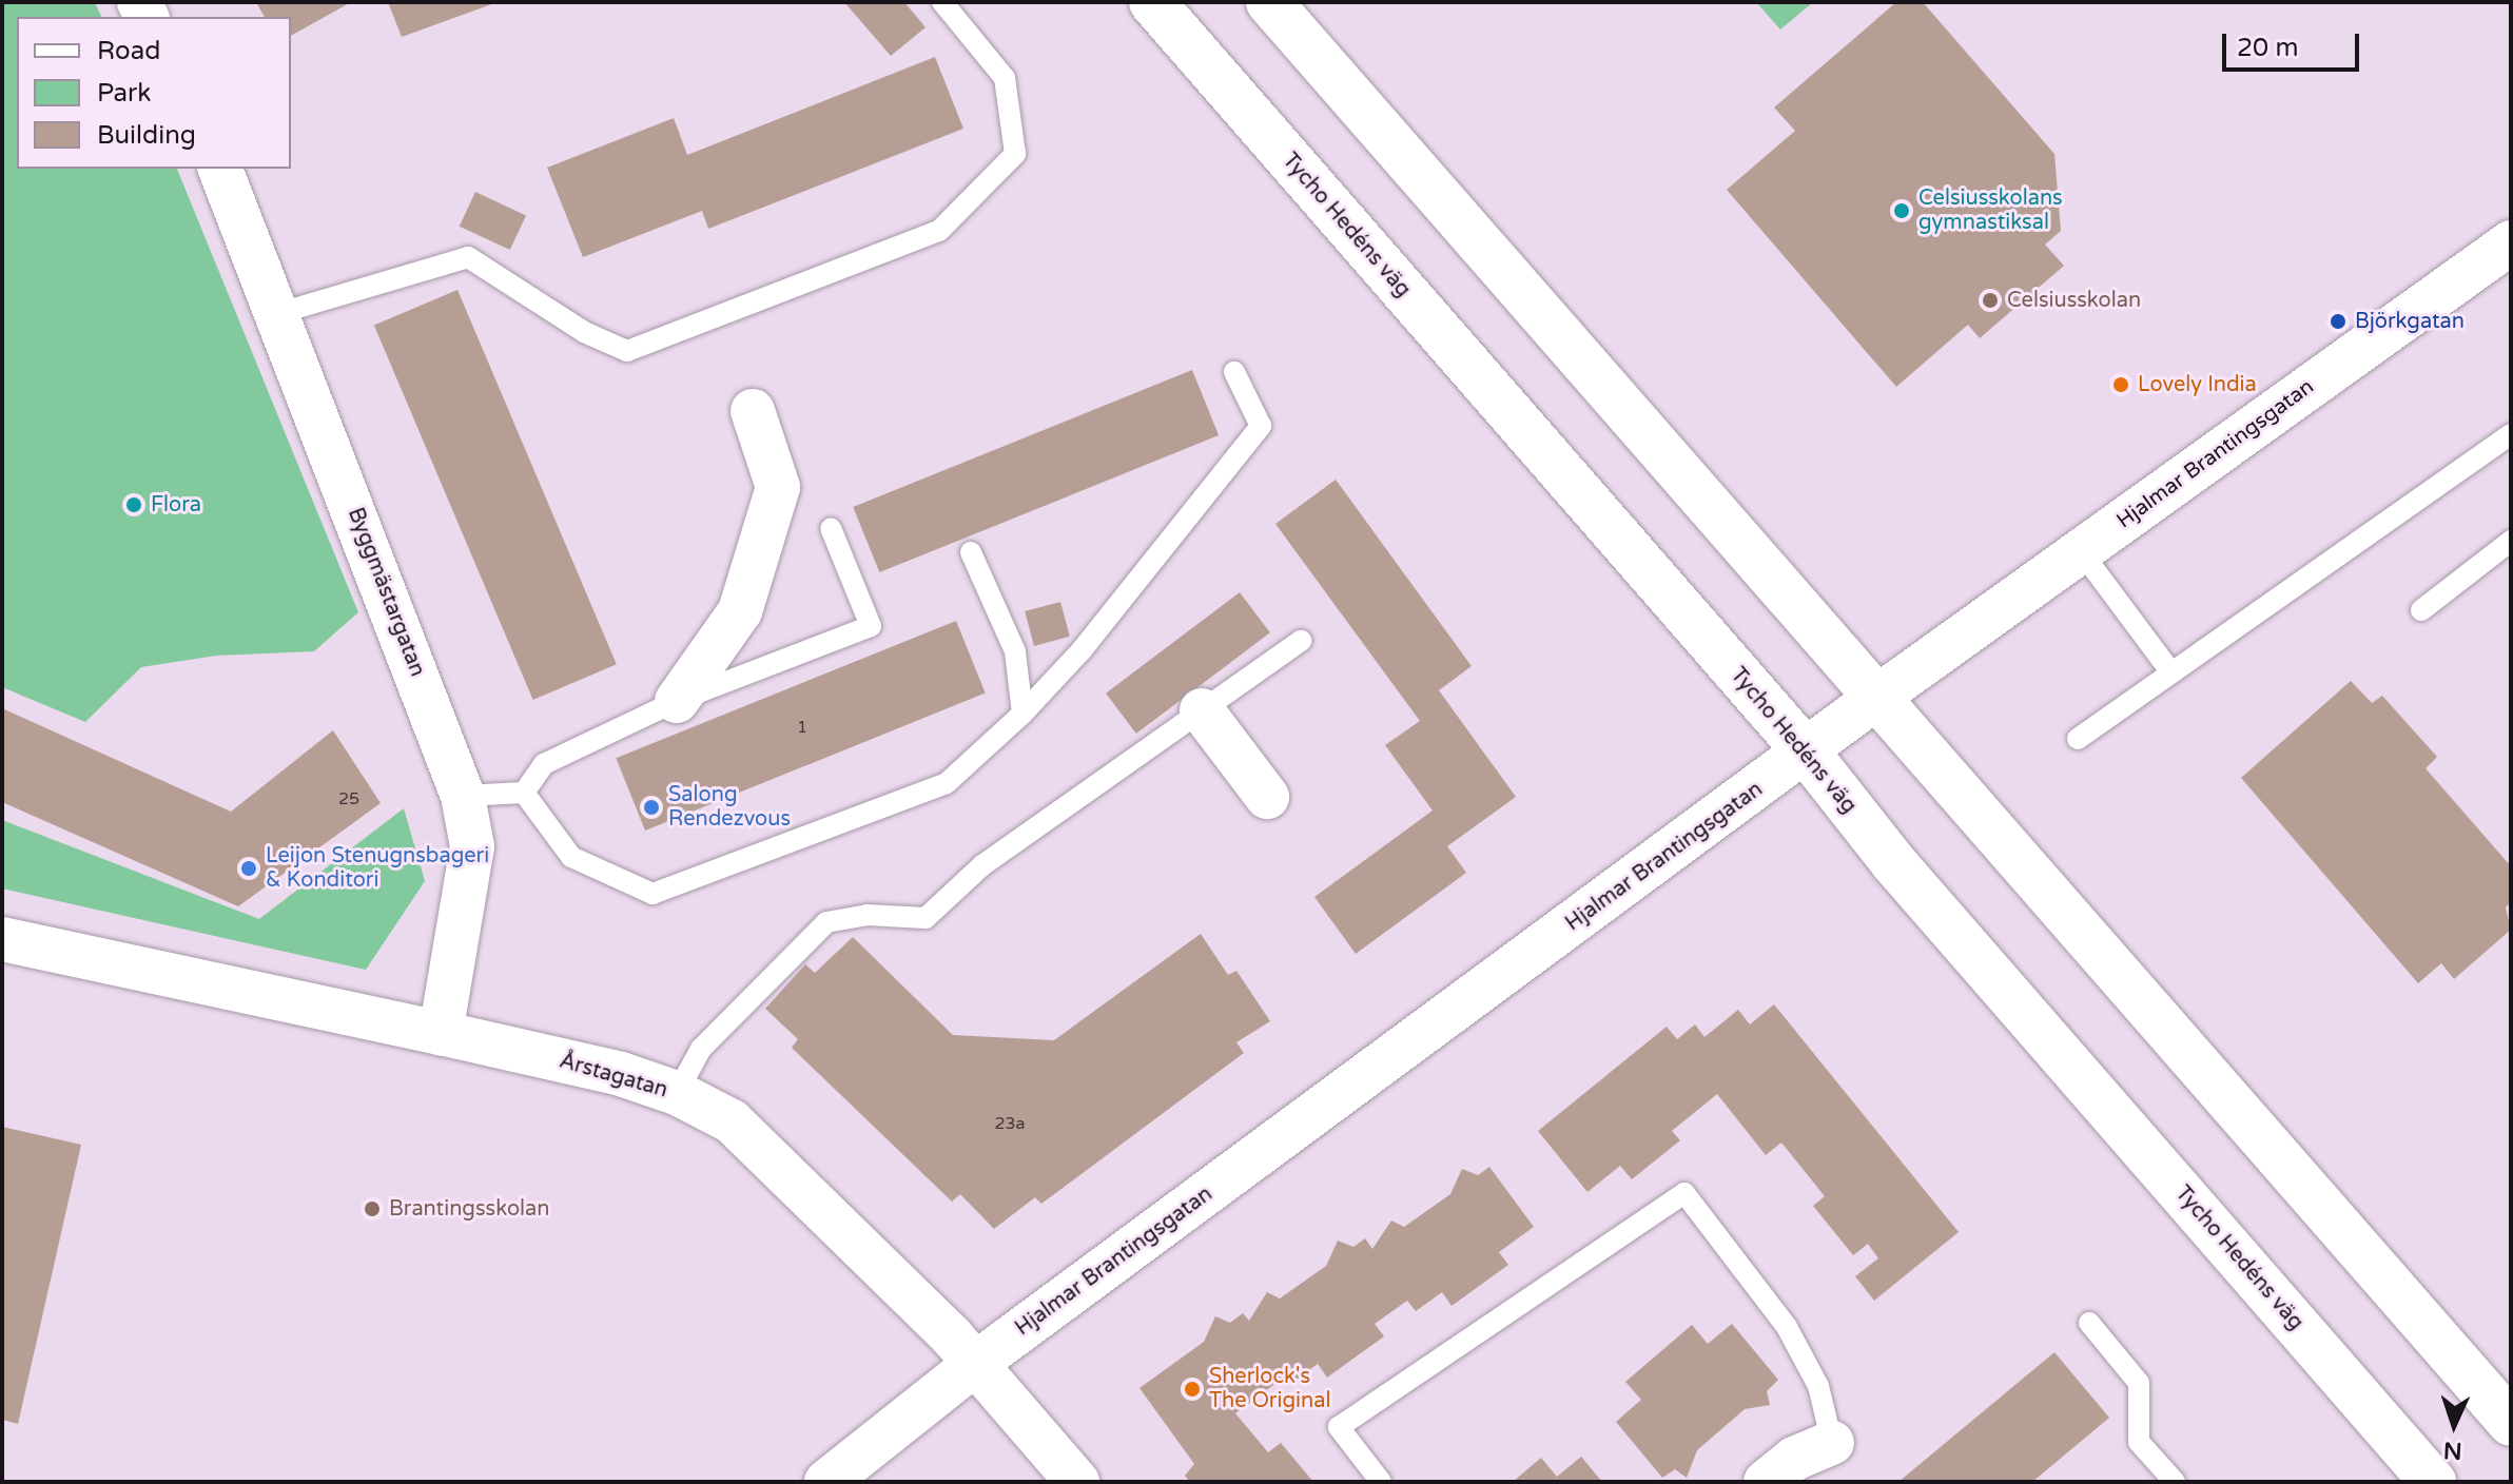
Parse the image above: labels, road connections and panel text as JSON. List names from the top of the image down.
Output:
{
  "streets": {
    "main road": ["Tycho Hedéns väg"],
    "street": ["Hjalmar Brantingsgatan", "Byggmästargatan", "Årstagatan"]
  },
  "crossings": [
    ["Tycho Hedéns väg", "Hjalmar Brantingsgatan"],
    ["Hjalmar Brantingsgatan", "Årstagatan"],
    ["Byggmästargatan", "Årstagatan"]
  ],
  "places": [
    "Celsiusskolans gymnastiksal",
    "Celsiusskolan",
    "Björkgatan",
    "Lovely India",
    "Flora",
    "Salong Rendezvous",
    "Leijon Stenugnsbageri & Konditori",
    "Brantingsskolan",
    "Sherlock's The Original"
  ],
  "house_numbers": ["1", "25", "23a"],
  "legend": ["Road", "Park", "Building"],
  "scale_bar": "20 m",
  "north": "bottom"
}
